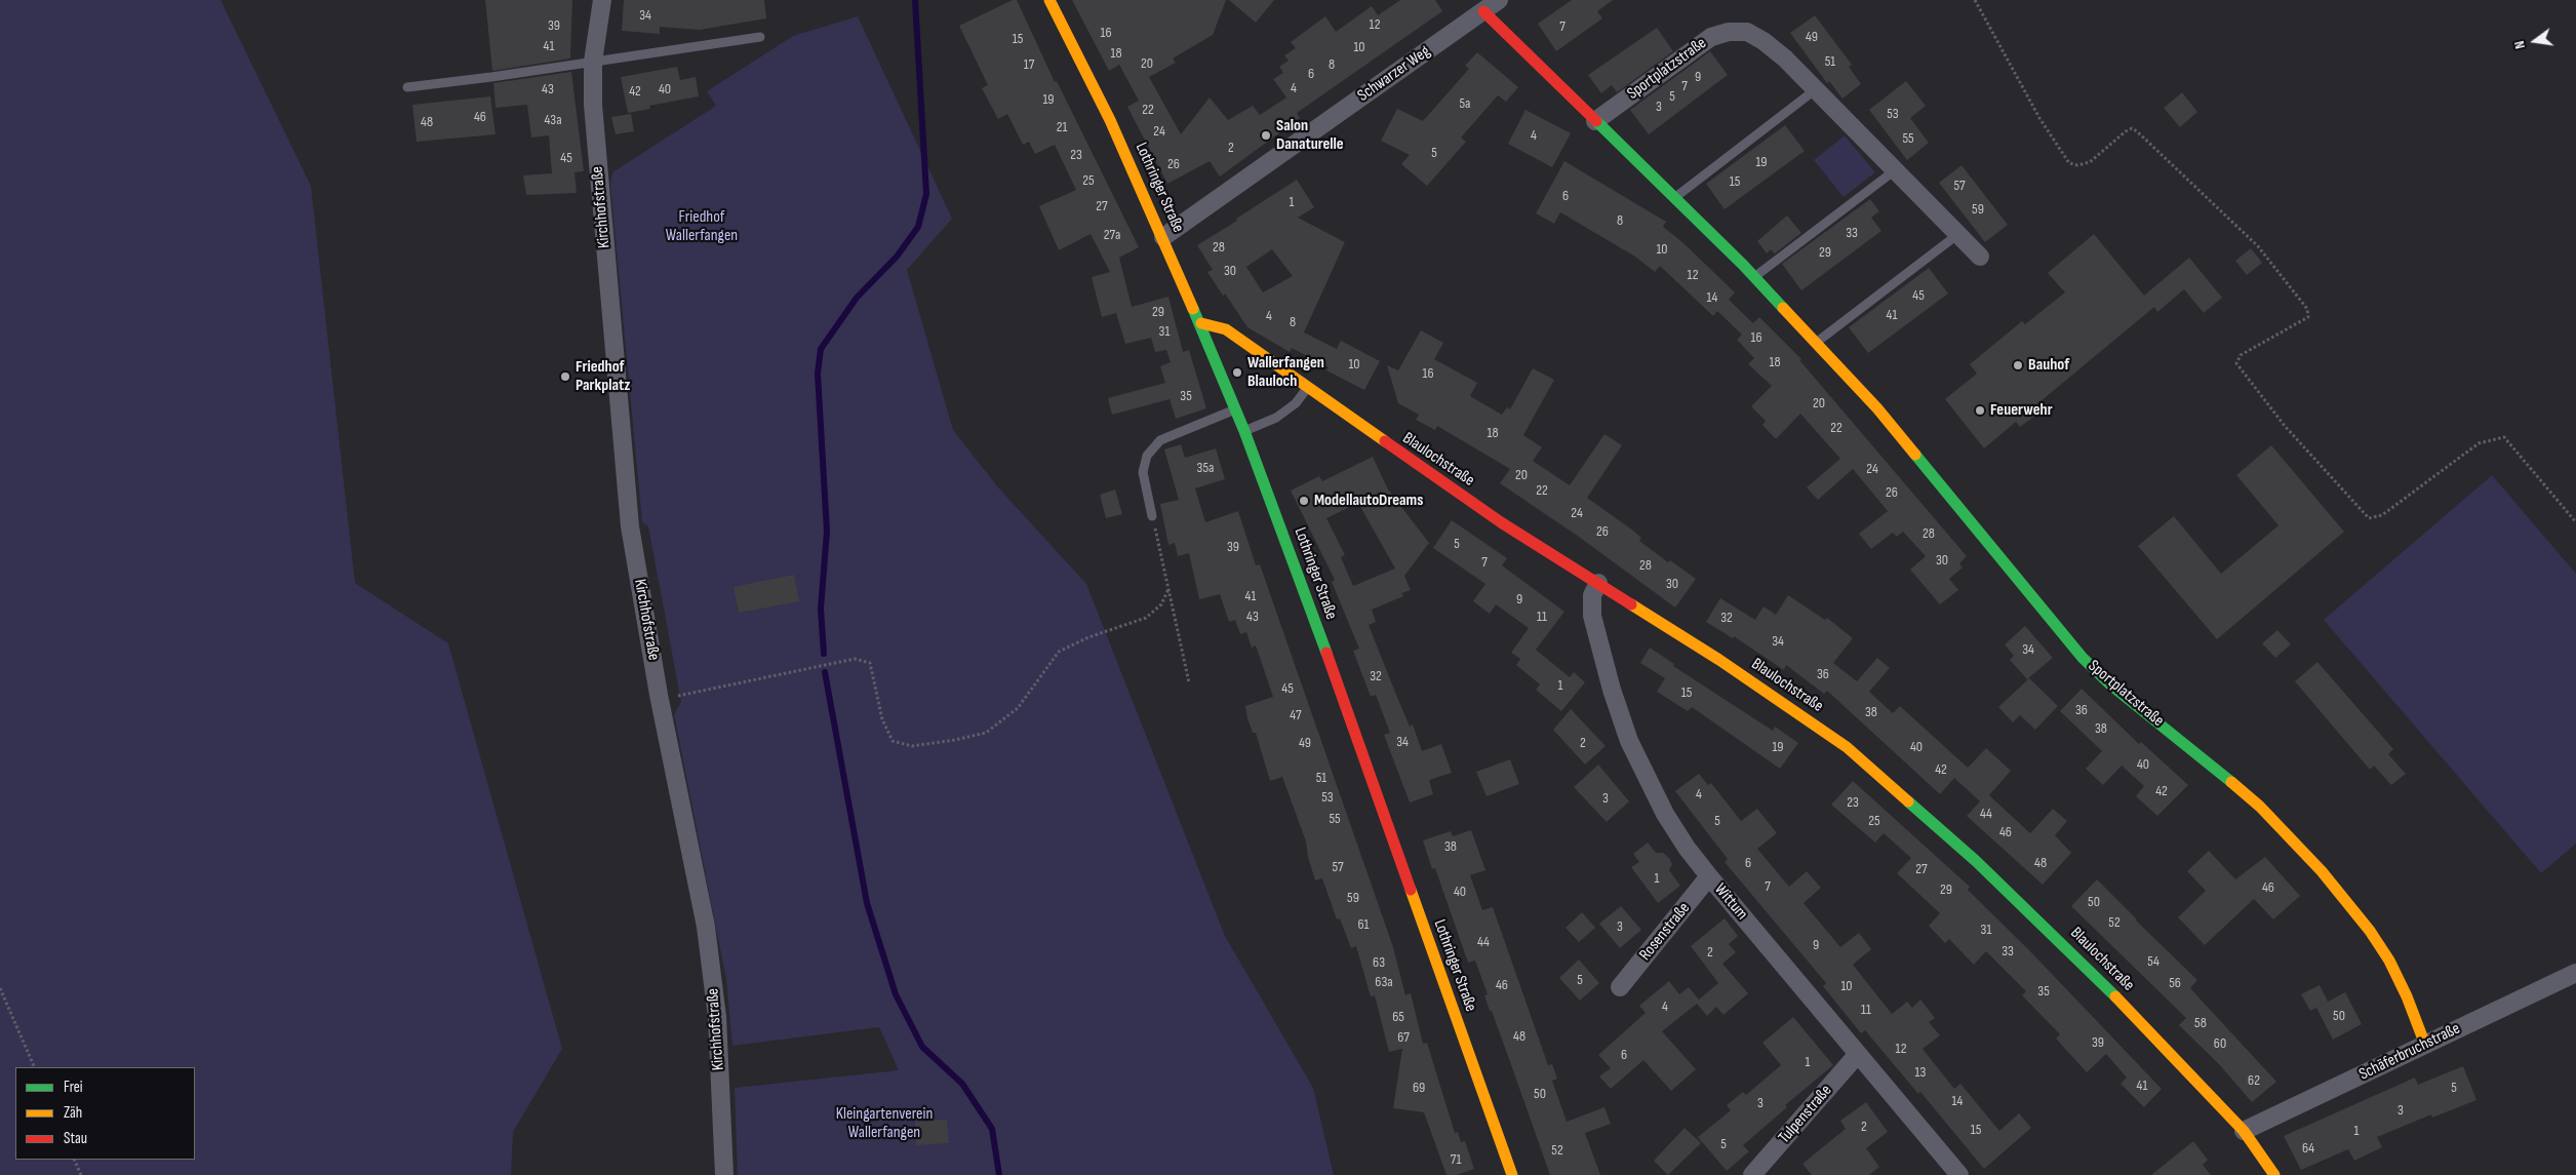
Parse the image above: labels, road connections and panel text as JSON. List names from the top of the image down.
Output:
{
  "streets": {
    "street": [
      "Sportplatzstraße",
      "Schwarzer Weg",
      "Lothringer Straße",
      "Kirchhofstraße",
      "Blaulochstraße",
      "Wittum",
      "Rosenstraße",
      "Schäferbruchstraße",
      "Tulpenstraße"
    ]
  },
  "crossings": [
    ["Sportplatzstraße", "Schwarzer Weg"],
    ["Sportplatzstraße", "Schäferbruchstraße"],
    ["Schwarzer Weg", "Lothringer Straße"],
    ["Lothringer Straße", "Blaulochstraße"],
    ["Blaulochstraße", "Wittum"],
    ["Blaulochstraße", "Schäferbruchstraße"],
    ["Wittum", "Rosenstraße"],
    ["Wittum", "Tulpenstraße"]
  ],
  "parks": ["Friedhof Wallerfangen", "Kleingartenverein Wallerfangen"],
  "places": [
    "Salon Danaturelle",
    "Bauhof",
    "Wallerfangen Blauloch",
    "Friedhof Parkplatz",
    "Feuerwehr",
    "ModellautoDreams"
  ],
  "house_numbers": [
    "34",
    "12",
    "39",
    "7",
    "16",
    "49",
    "15",
    "41",
    "10",
    "18",
    "51",
    "20",
    "17",
    "8",
    "6",
    "9",
    "7",
    "4",
    "43",
    "40",
    "42",
    "5",
    "19",
    "5a",
    "3",
    "22",
    "53",
    "46",
    "43a",
    "48",
    "21",
    "24",
    "4",
    "55",
    "2",
    "5",
    "23",
    "45",
    "19",
    "26",
    "25",
    "15",
    "57",
    "6",
    "1",
    "27",
    "59",
    "8",
    "33",
    "27a",
    "28",
    "10",
    "29",
    "30",
    "12",
    "45",
    "14",
    "29",
    "41",
    "4",
    "8",
    "31",
    "16",
    "18",
    "10",
    "16",
    "35",
    "20",
    "22",
    "18",
    "35a",
    "24",
    "20",
    "22",
    "26",
    "24",
    "26",
    "28",
    "5",
    "39",
    "30",
    "7",
    "28",
    "30",
    "41",
    "9",
    "43",
    "11",
    "32",
    "34",
    "34",
    "36",
    "32",
    "1",
    "45",
    "15",
    "36",
    "38",
    "47",
    "38",
    "34",
    "49",
    "2",
    "19",
    "40",
    "40",
    "42",
    "51",
    "42",
    "4",
    "53",
    "3",
    "23",
    "44",
    "55",
    "5",
    "25",
    "46",
    "38",
    "6",
    "48",
    "57",
    "27",
    "1",
    "7",
    "46",
    "29",
    "40",
    "59",
    "50",
    "52",
    "61",
    "3",
    "31",
    "44",
    "9",
    "33",
    "2",
    "54",
    "63",
    "5",
    "63a",
    "56",
    "46",
    "10",
    "35",
    "4",
    "11",
    "50",
    "65",
    "58",
    "48",
    "67",
    "39",
    "60",
    "12",
    "6",
    "1",
    "13",
    "62",
    "41",
    "69",
    "5",
    "50",
    "14",
    "3",
    "3",
    "2",
    "15",
    "1",
    "5",
    "64",
    "52",
    "71"
  ],
  "legend": ["Frei", "Zäh", "Stau"],
  "north": "left"
}
